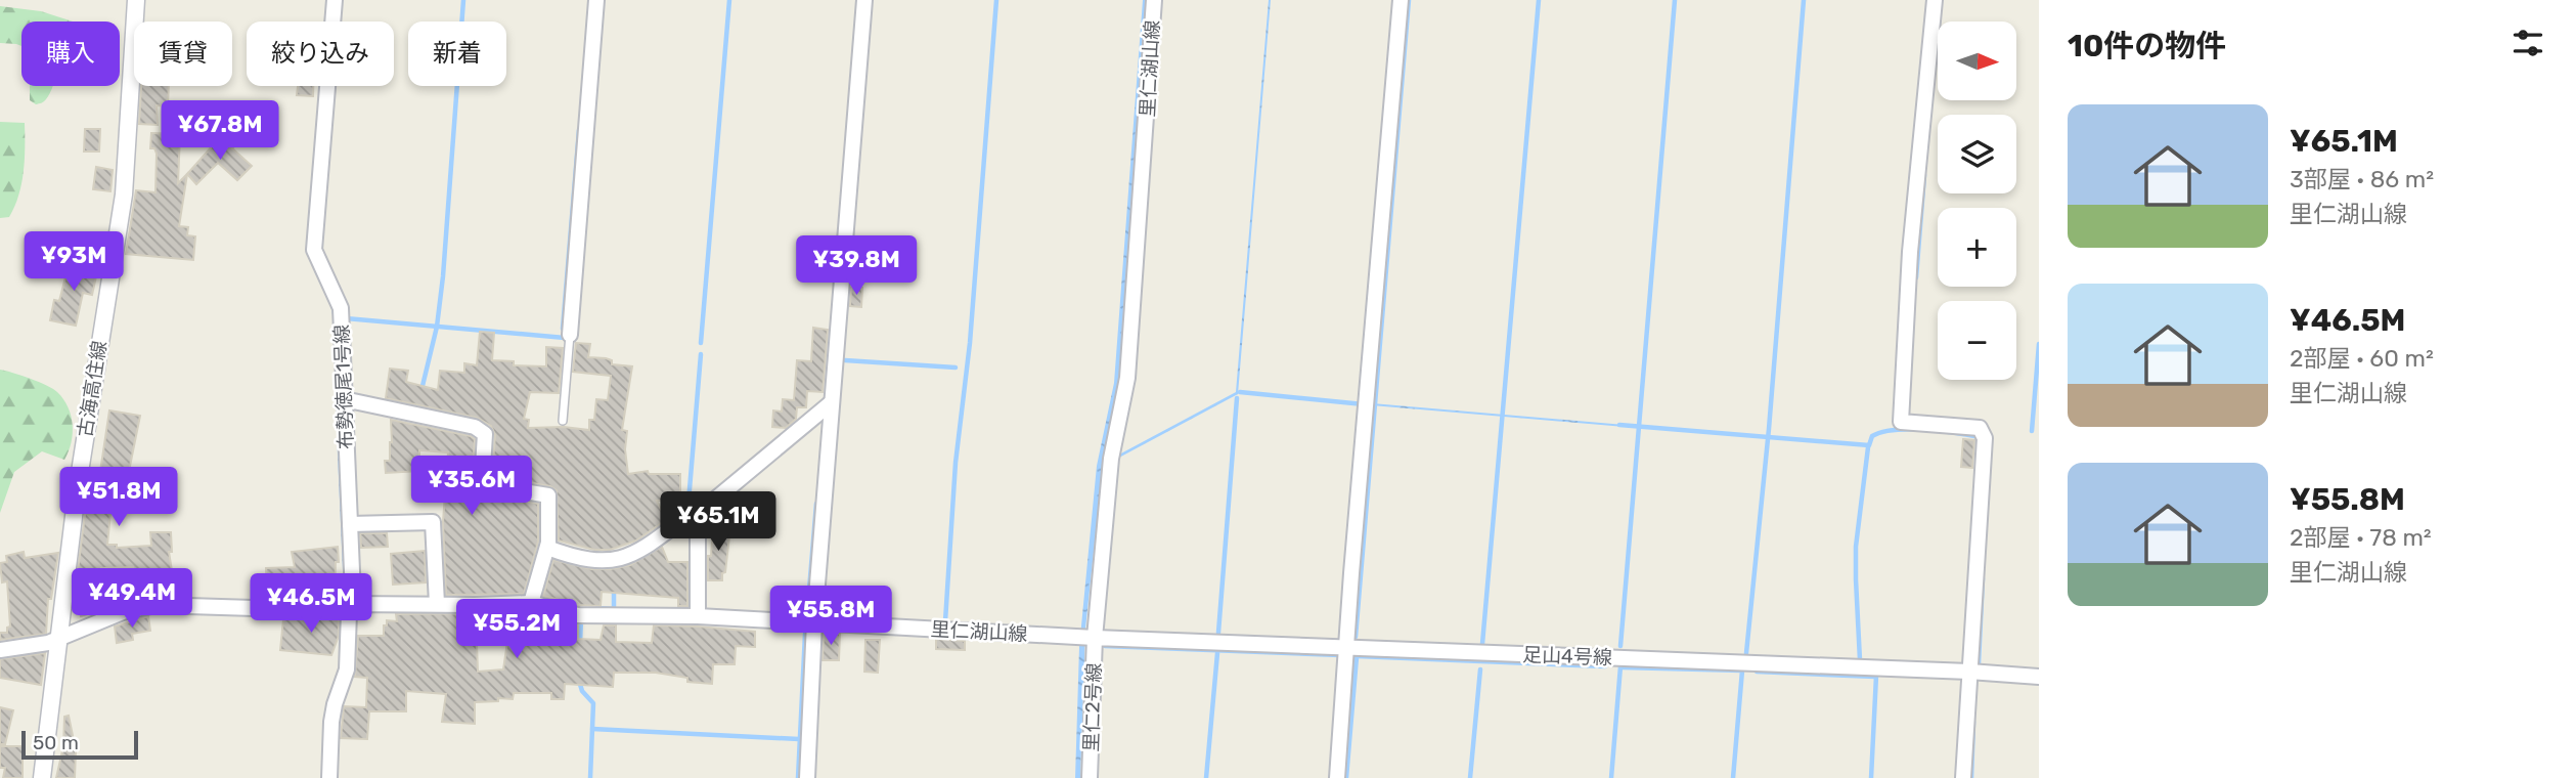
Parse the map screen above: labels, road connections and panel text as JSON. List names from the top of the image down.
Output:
{
  "streets": {
    "street": [
      "里仁湖山線",
      "布勢徳尾1号線",
      "古海高住線",
      "足山4号線",
      "里仁2号線"
    ]
  },
  "crossings": [
    ["里仁湖山線", "布勢徳尾1号線"],
    ["里仁湖山線", "古海高住線"],
    ["里仁湖山線", "足山4号線"],
    ["里仁湖山線", "里仁2号線"],
    ["足山4号線", "里仁2号線"]
  ],
  "scale_bar": "50 m",
  "north": "right",
  "page": {
    "heading": "10件の物件",
    "map_buttons": ["+", "−"],
    "chip": [
      "購入",
      "賃貸",
      "絞り込み",
      "新着"
    ],
    "list": [
      {
        "name": "¥65.1M",
        "note": "3部屋 · 86 m² · 里仁湖山線"
      },
      {
        "name": "¥46.5M",
        "note": "2部屋 · 60 m² · 里仁湖山線"
      },
      {
        "name": "¥55.8M",
        "note": "2部屋 · 78 m² · 里仁湖山線"
      }
    ],
    "price": [
      "¥67.8M",
      "¥93M",
      "¥39.8M",
      "¥35.6M",
      "¥51.8M",
      "¥65.1M",
      "¥49.4M",
      "¥46.5M",
      "¥55.8M",
      "¥55.2M"
    ],
    "scale": "50 m"
  }
}
